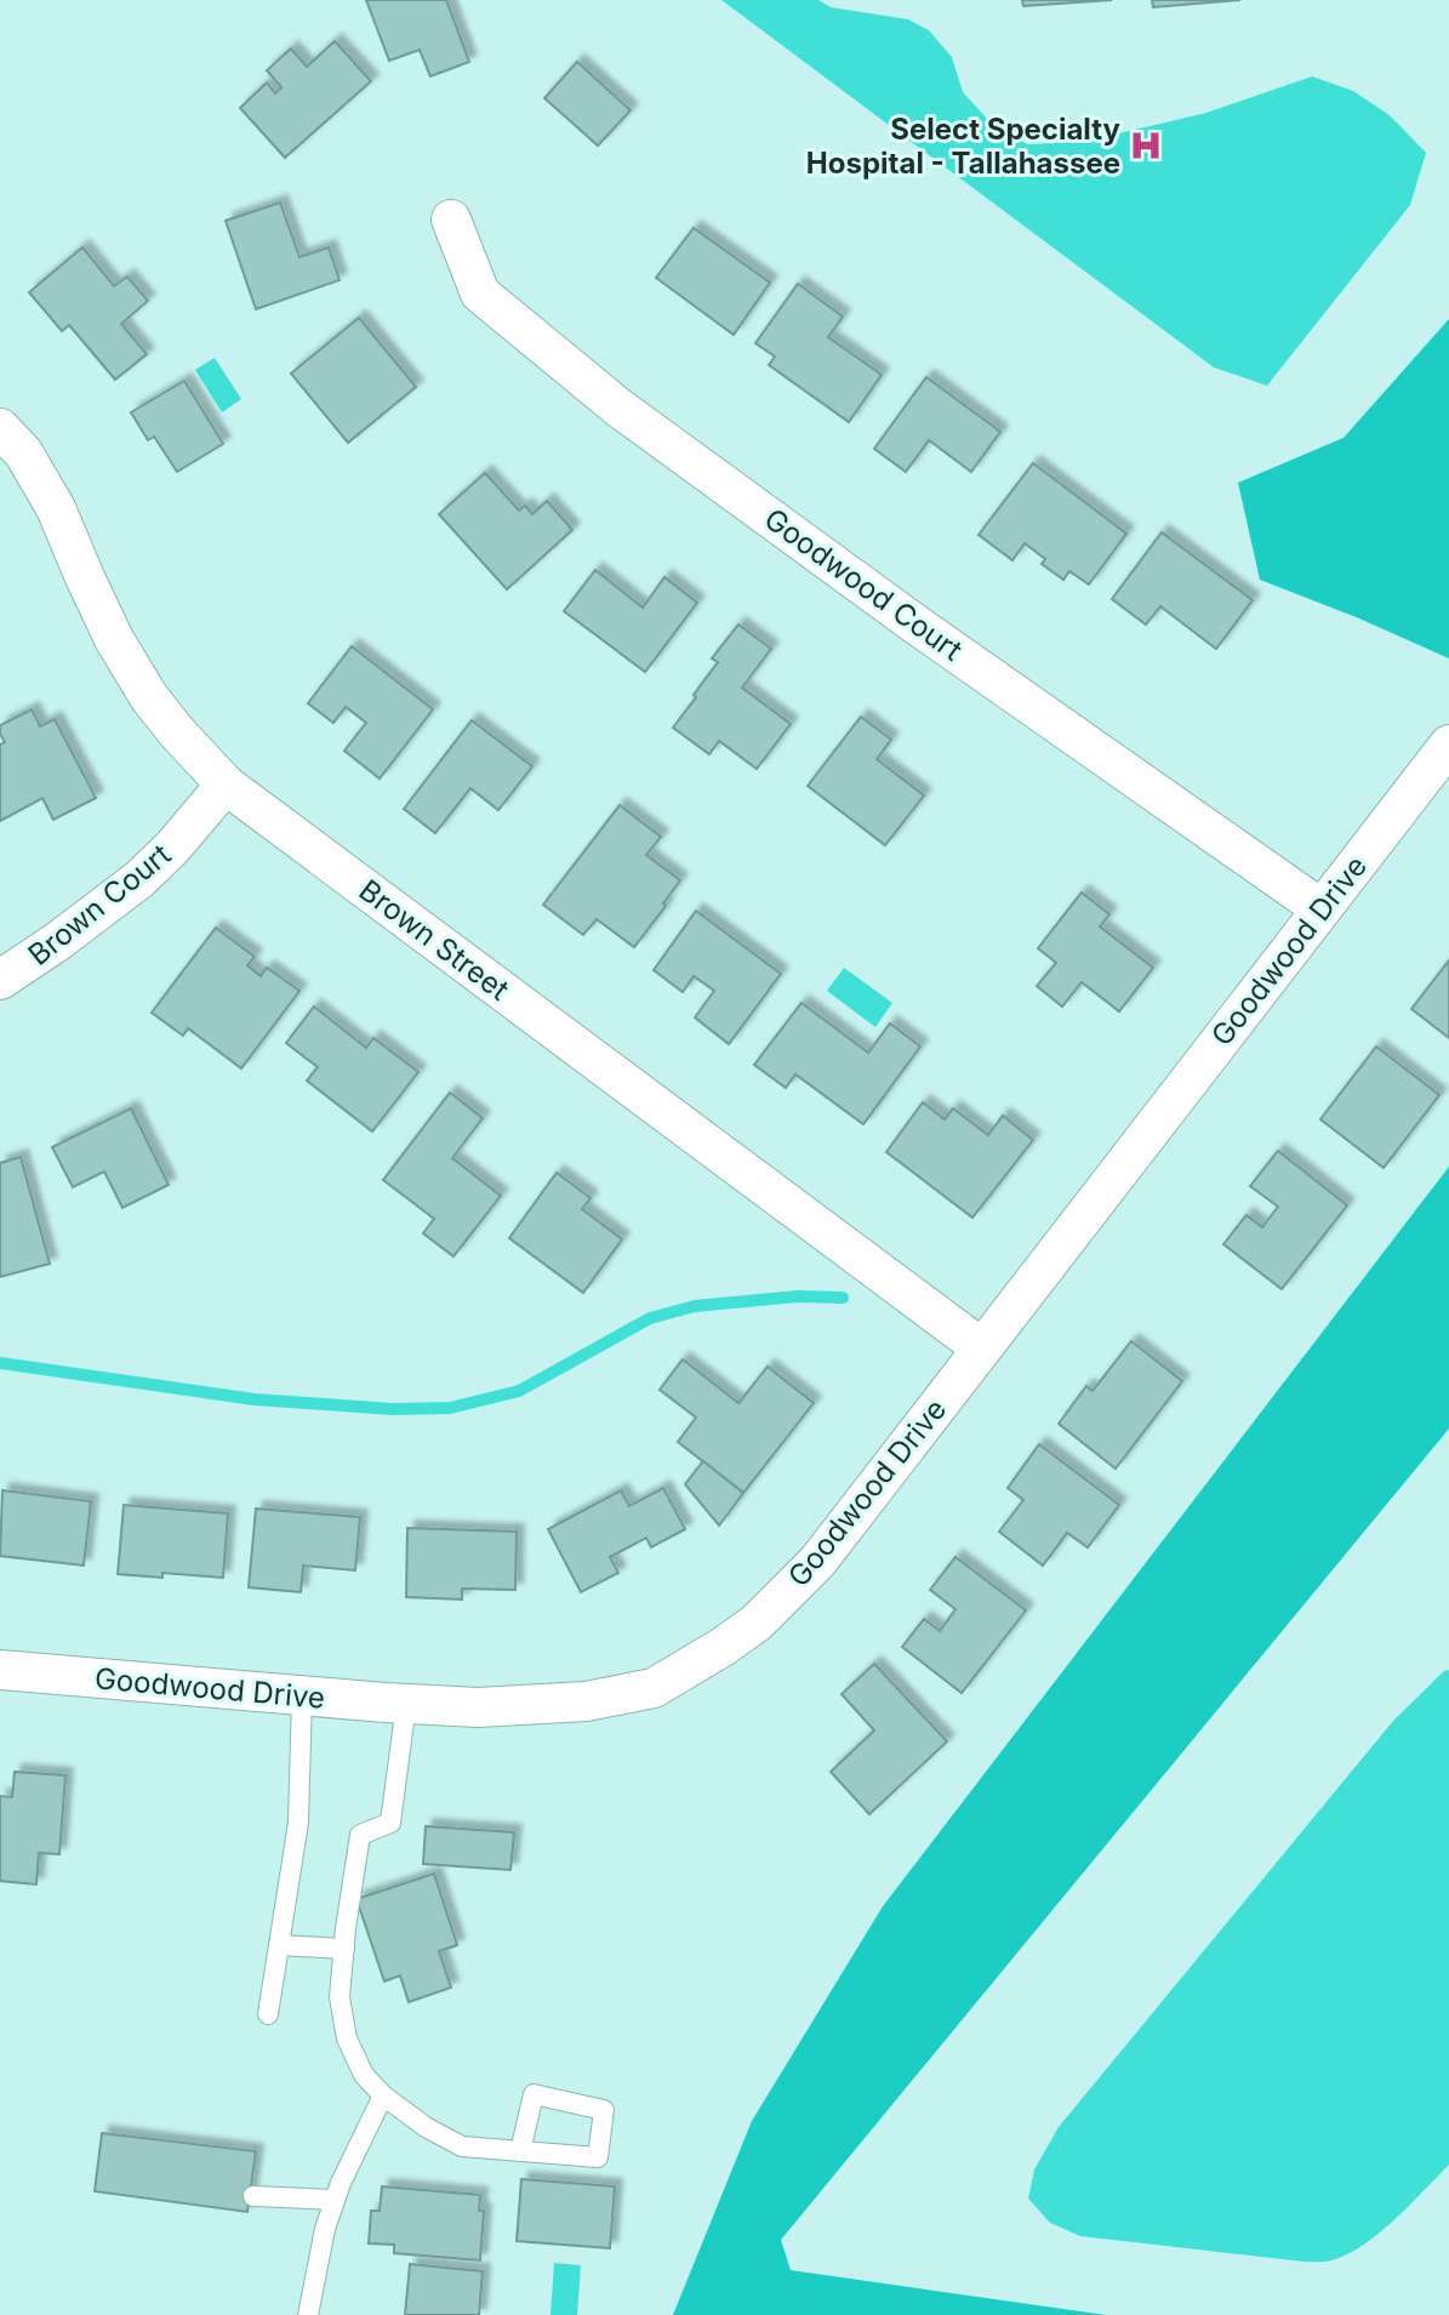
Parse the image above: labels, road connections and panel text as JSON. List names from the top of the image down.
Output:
{
  "streets": {
    "street": [
      "Goodwood Court",
      "Brown Court",
      "Brown Street",
      "Goodwood Drive"
    ]
  },
  "crossings": [
    ["Goodwood Court", "Goodwood Drive"],
    ["Brown Court", "Brown Street"],
    ["Brown Street", "Goodwood Drive"]
  ],
  "places": {
    "hospital": ["Select Specialty Hospital - Tallahassee"]
  }
}
